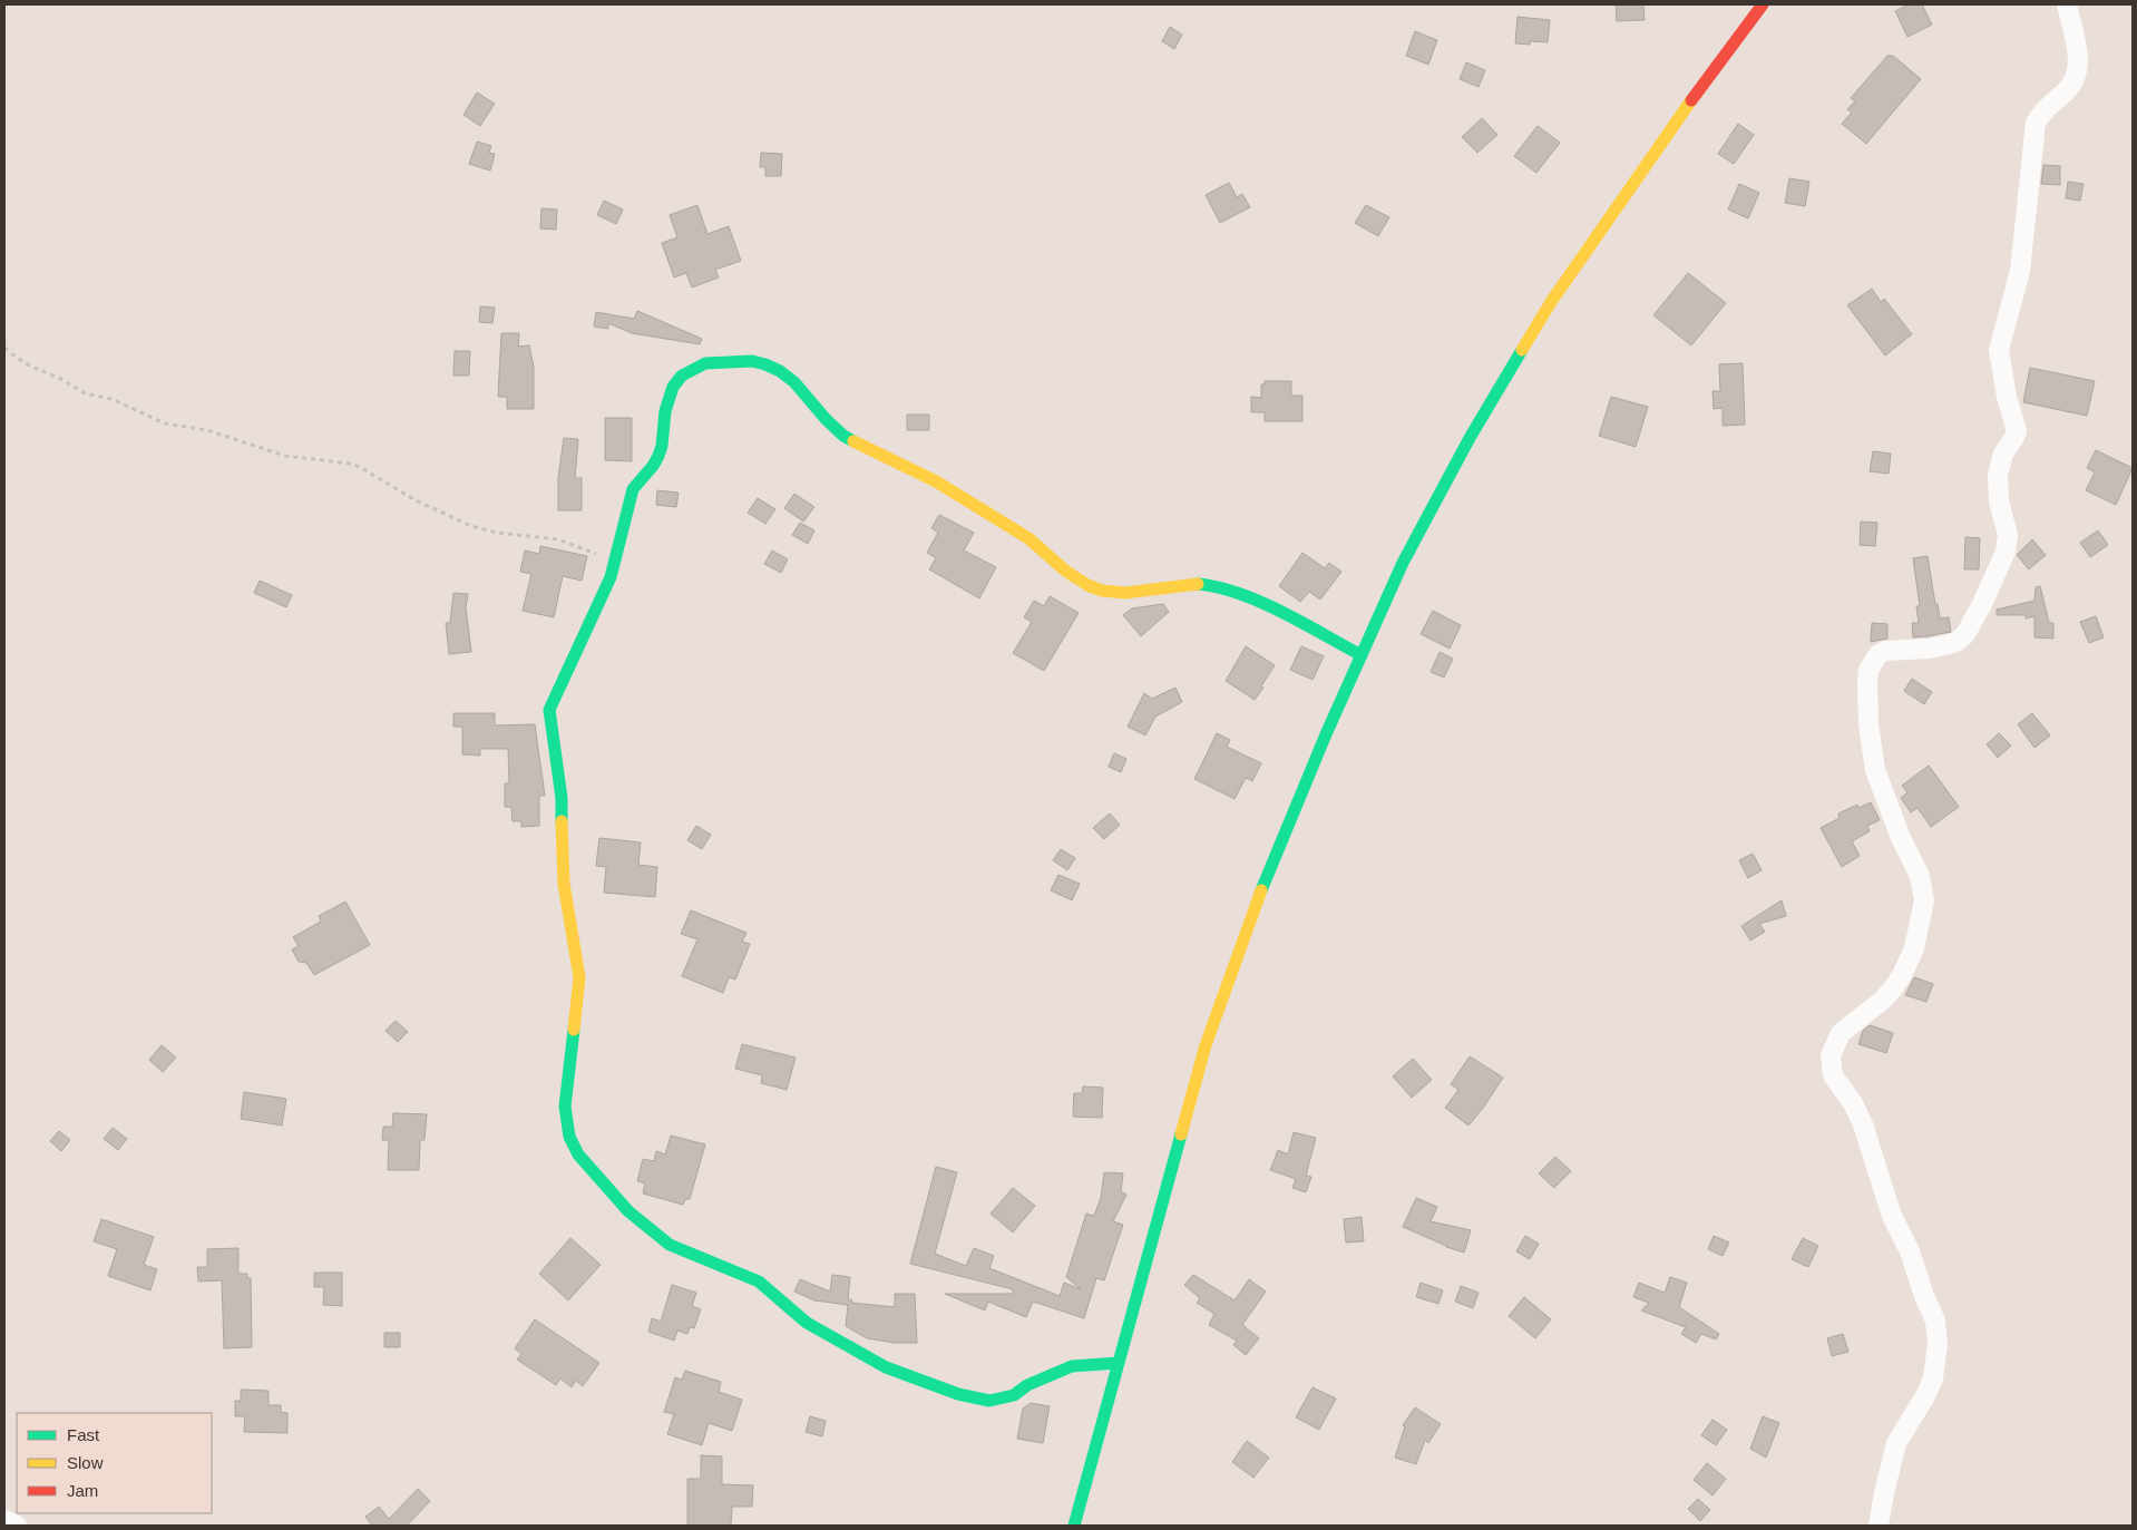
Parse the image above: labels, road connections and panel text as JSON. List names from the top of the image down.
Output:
{
  "legend": ["Fast", "Slow", "Jam"]
}
